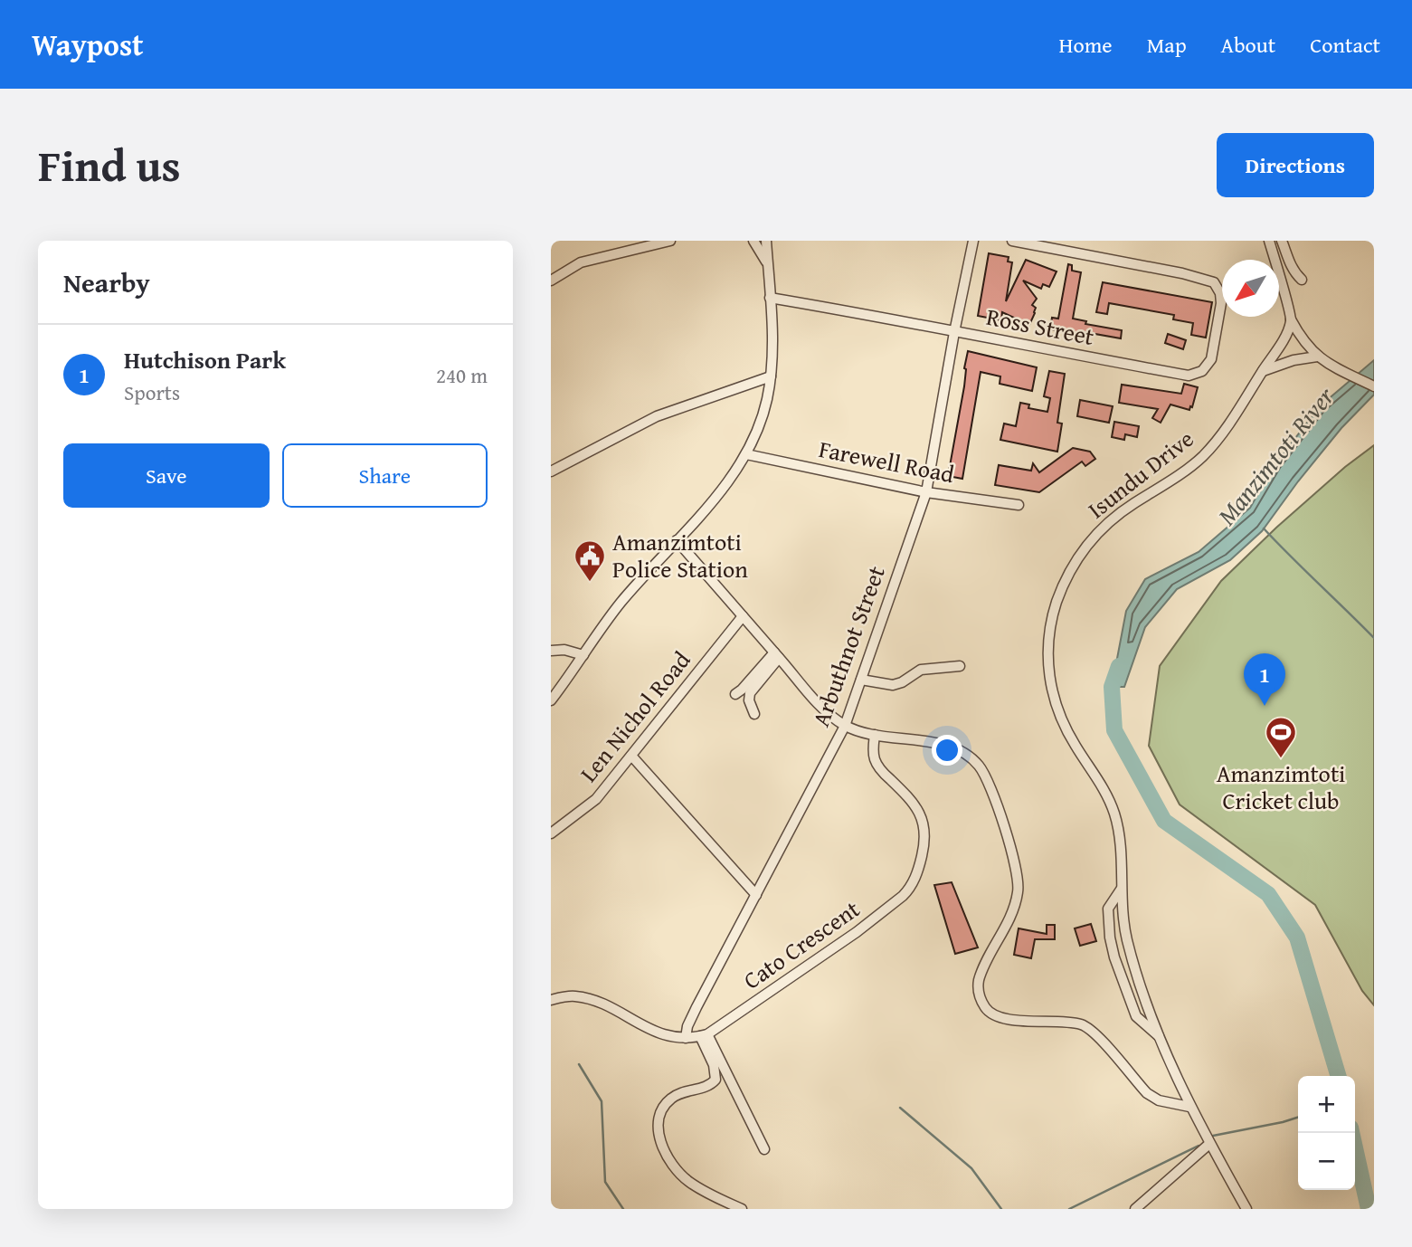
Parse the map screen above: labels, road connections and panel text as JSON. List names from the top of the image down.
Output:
{
  "streets": {
    "street": [
      "Ross Street",
      "Farewell Road",
      "Isundu Drive",
      "Arbuthnot Street",
      "Len Nichol Road",
      "Cato Crescent"
    ]
  },
  "crossings": [
    ["Ross Street", "Arbuthnot Street"],
    ["Farewell Road", "Arbuthnot Street"]
  ],
  "water": ["Manzimtoti River"],
  "places": {
    "public building": ["Amanzimtoti Police Station"],
    "sports": ["Amanzimtoti Cricket club"]
  },
  "north": "bottom left",
  "page": {
    "header": "Waypost",
    "nav": [
      "Home",
      "Map",
      "About",
      "Contact"
    ],
    "title": "Find us",
    "buttons": [
      "Directions",
      ["Save", "Share"]
    ],
    "heading": "Nearby",
    "list": [
      {
        "mark": "1",
        "name": "Hutchison Park",
        "note": "Sports",
        "value": "240 m"
      }
    ],
    "pins": "1",
    "map_buttons": ["+", "−"]
  }
}
